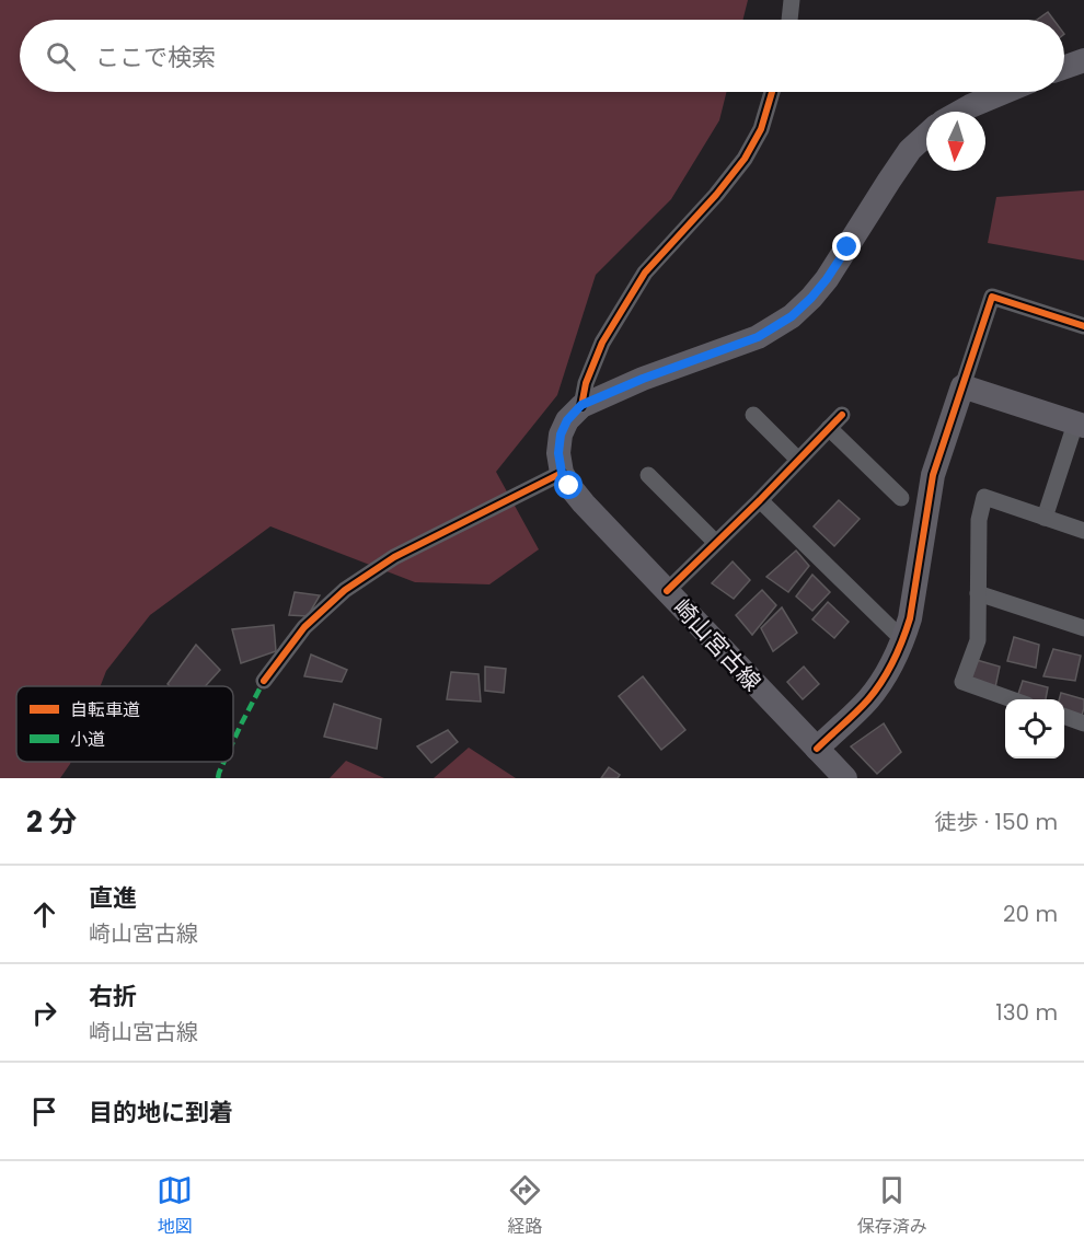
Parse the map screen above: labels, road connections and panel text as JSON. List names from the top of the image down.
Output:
{
  "streets": {
    "main road": ["崎山宮古線"]
  },
  "legend": ["自転車道", "小道"],
  "north": "bottom",
  "page": {
    "search": "ここで検索",
    "heading": ["2 分", "徒歩 · 150 m"],
    "list": [
      ["直進", "崎山宮古線", "20 m"],
      ["右折", "崎山宮古線", "130 m"],
      "目的地に到着"
    ],
    "nav": ["地図", "経路", "保存済み"]
  }
}
